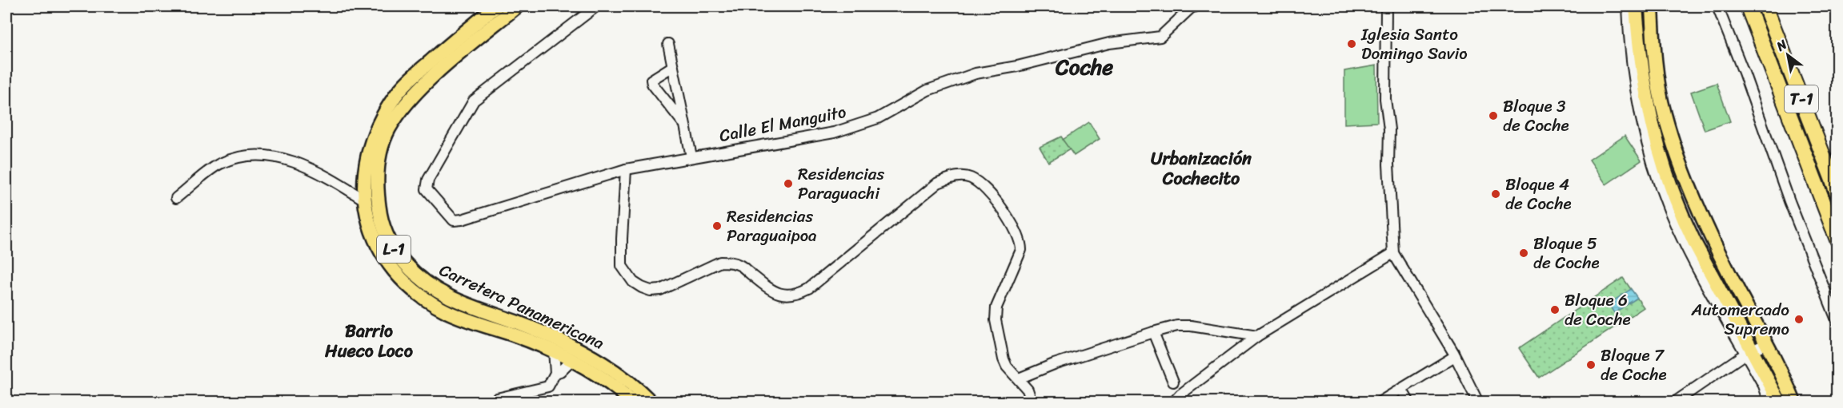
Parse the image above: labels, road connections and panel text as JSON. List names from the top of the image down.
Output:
{
  "streets": {
    "highway": ["T-1"],
    "main road": ["L-1", "Carretera Panamericana"],
    "street": ["Calle El Manguito"]
  },
  "districts": ["Coche", "Urbanización Cochecito", "Barrio Hueco Loco"],
  "places": [
    "Iglesia Santo Domingo Savio",
    "Bloque 3 de Coche",
    "Residencias Paraguachi",
    "Bloque 4 de Coche",
    "Residencias Paraguaipoa",
    "Bloque 5 de Coche",
    "Bloque 6 de Coche",
    "Automercado Supremo",
    "Bloque 7 de Coche"
  ],
  "north": "top left"
}
